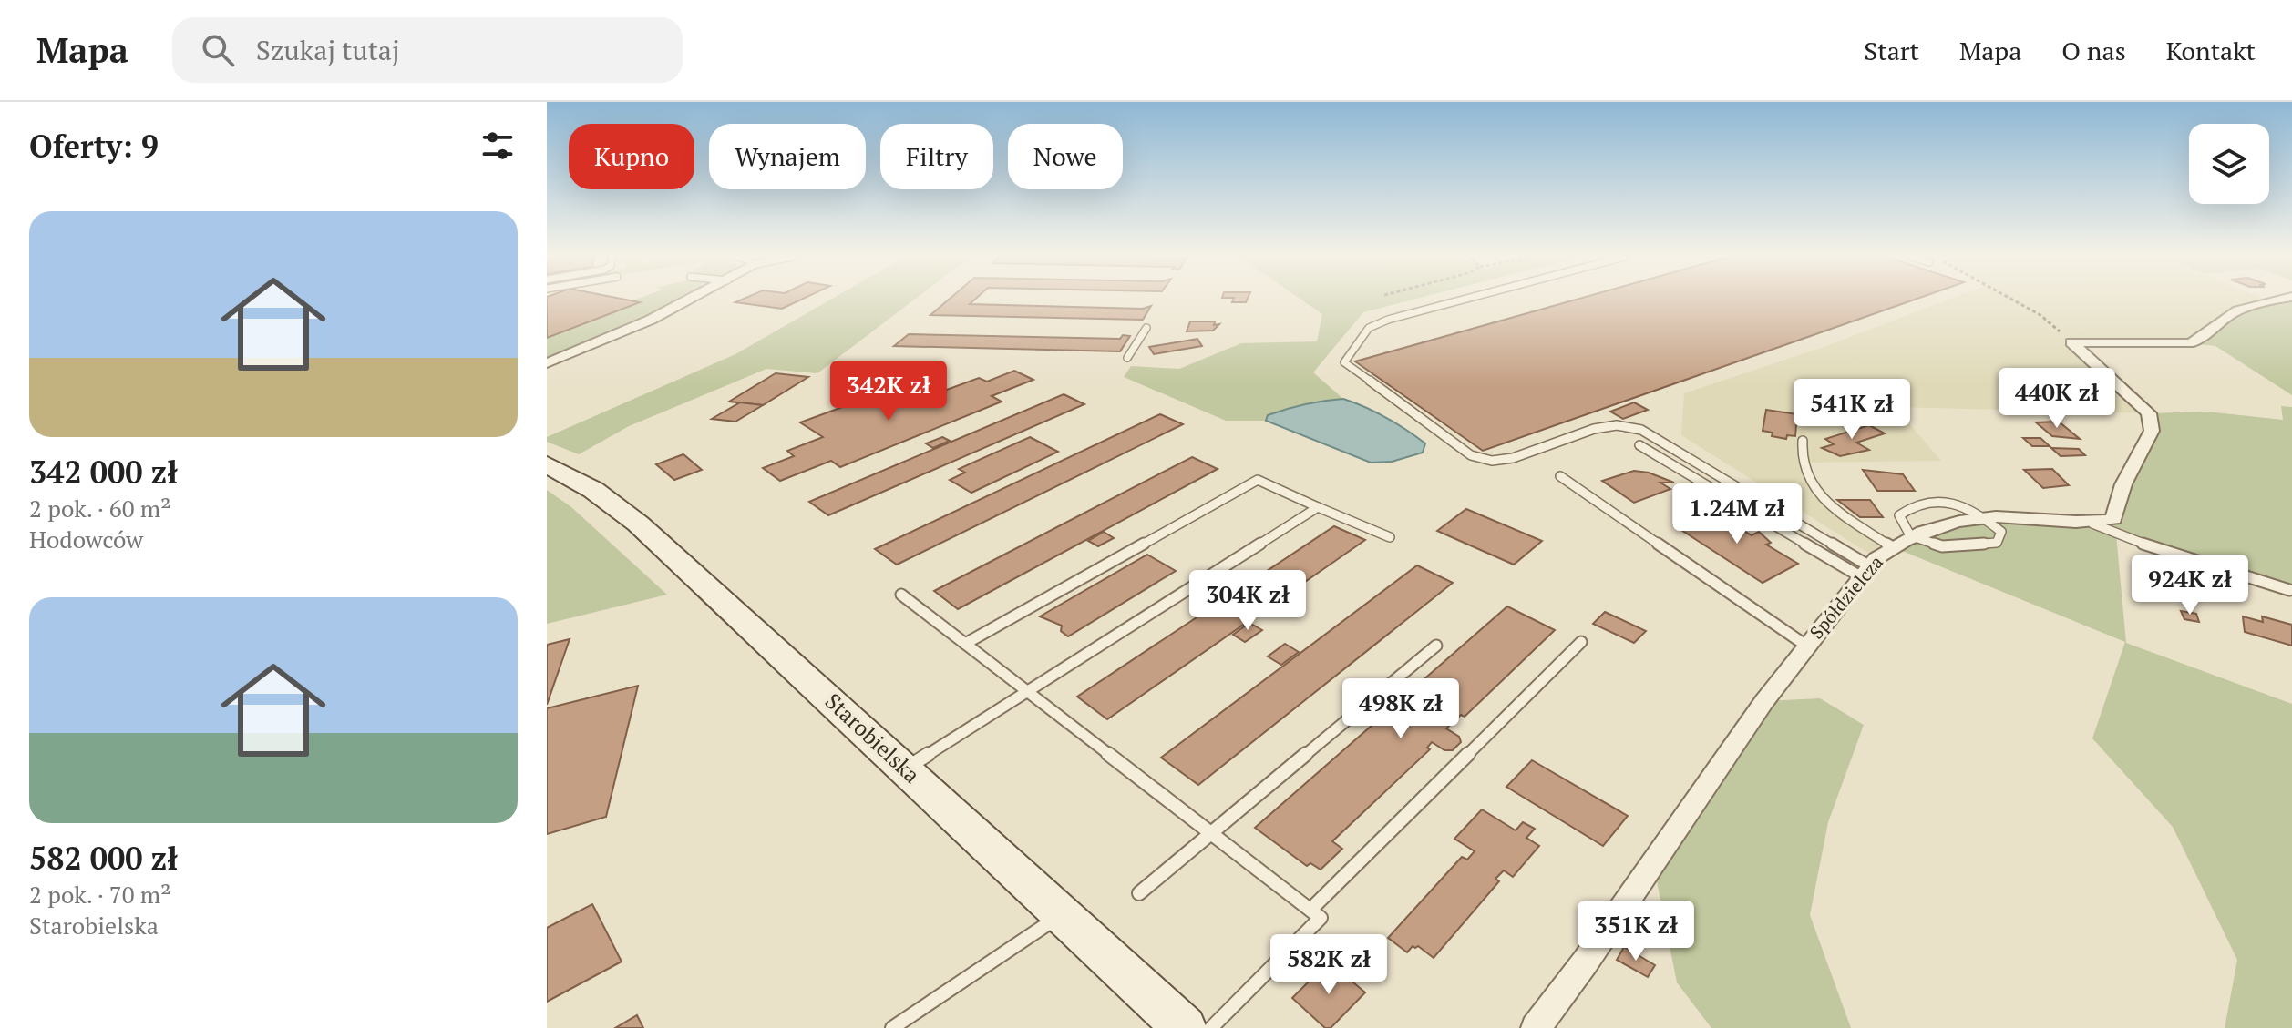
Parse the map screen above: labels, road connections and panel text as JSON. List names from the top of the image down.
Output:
{
  "streets": {
    "street": ["Spółdzielcza", "Starobielska"]
  },
  "page": {
    "header": "Mapa",
    "search": "Szukaj tutaj",
    "nav": [
      "Start",
      "Mapa",
      "O nas",
      "Kontakt"
    ],
    "heading": "Oferty: 9",
    "chip": [
      "Kupno",
      "Wynajem",
      "Filtry",
      "Nowe"
    ],
    "list": [
      {
        "name": "342 000 zł",
        "note": "2 pok. · 60 m² · Hodowców"
      },
      {
        "name": "582 000 zł",
        "note": "2 pok. · 70 m² · Starobielska"
      }
    ],
    "price": [
      "342K zł",
      "440K zł",
      "541K zł",
      "1.24M zł",
      "924K zł",
      "304K zł",
      "498K zł",
      "351K zł",
      "582K zł"
    ]
  }
}
